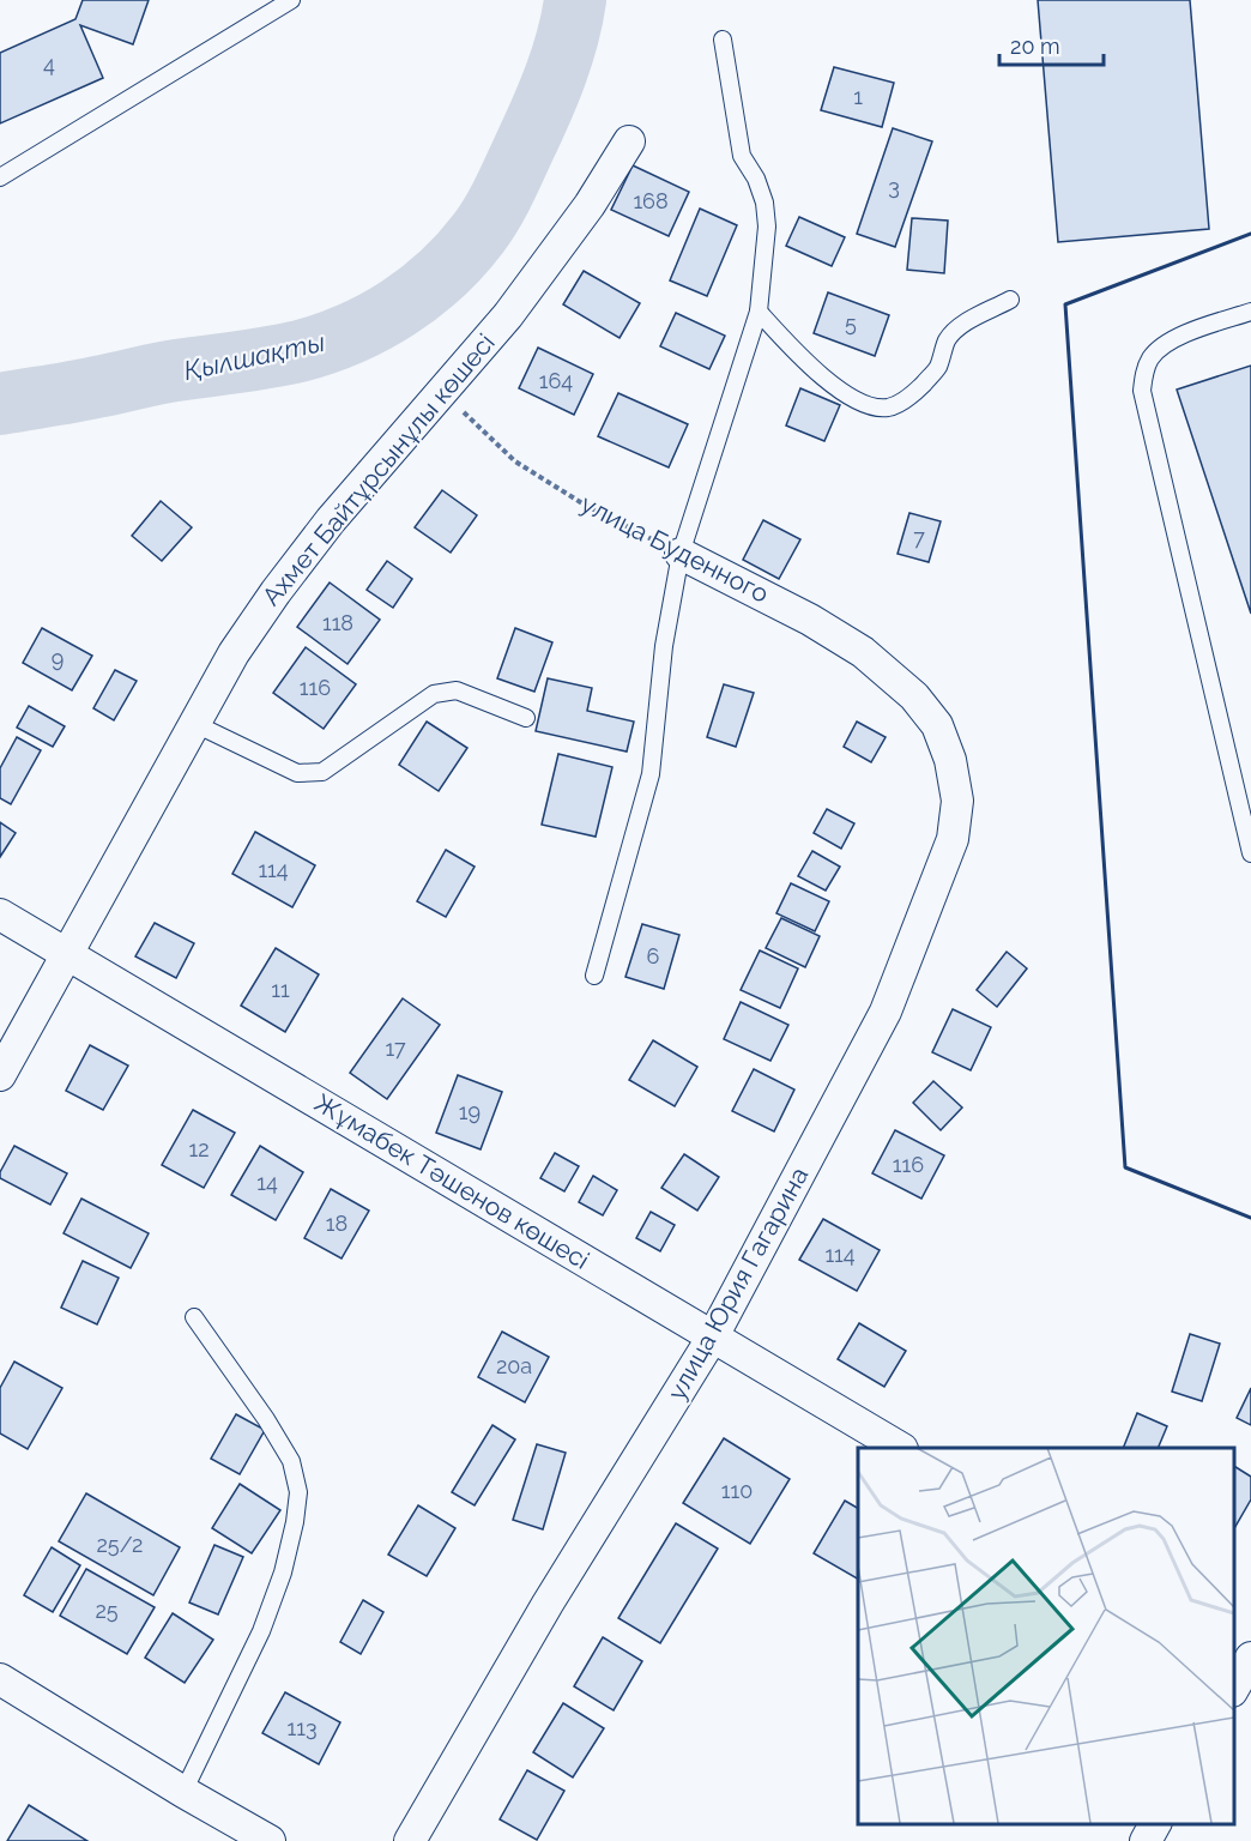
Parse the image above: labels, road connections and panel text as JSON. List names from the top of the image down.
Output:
{
  "streets": {
    "street": [
      "Ахмет Байтұрсынұлы көшесі",
      "улица Буденного",
      "Жұмабек Тәшенов көшесі",
      "улица Юрия Гагарина"
    ]
  },
  "crossings": [
    ["Ахмет Байтұрсынұлы көшесі", "улица Буденного"],
    ["Ахмет Байтұрсынұлы көшесі", "Жұмабек Тәшенов көшесі"],
    ["улица Буденного", "улица Юрия Гагарина"],
    ["Жұмабек Тәшенов көшесі", "улица Юрия Гагарина"]
  ],
  "water": ["Қылшақты"],
  "house_numbers": [
    "4",
    "1",
    "3",
    "168",
    "5",
    "164",
    "7",
    "118",
    "9",
    "116",
    "114",
    "6",
    "11",
    "17",
    "19",
    "12",
    "116",
    "14",
    "18",
    "114",
    "20а",
    "110",
    "25/2",
    "25",
    "113"
  ],
  "scale_bar": "20 m"
}
